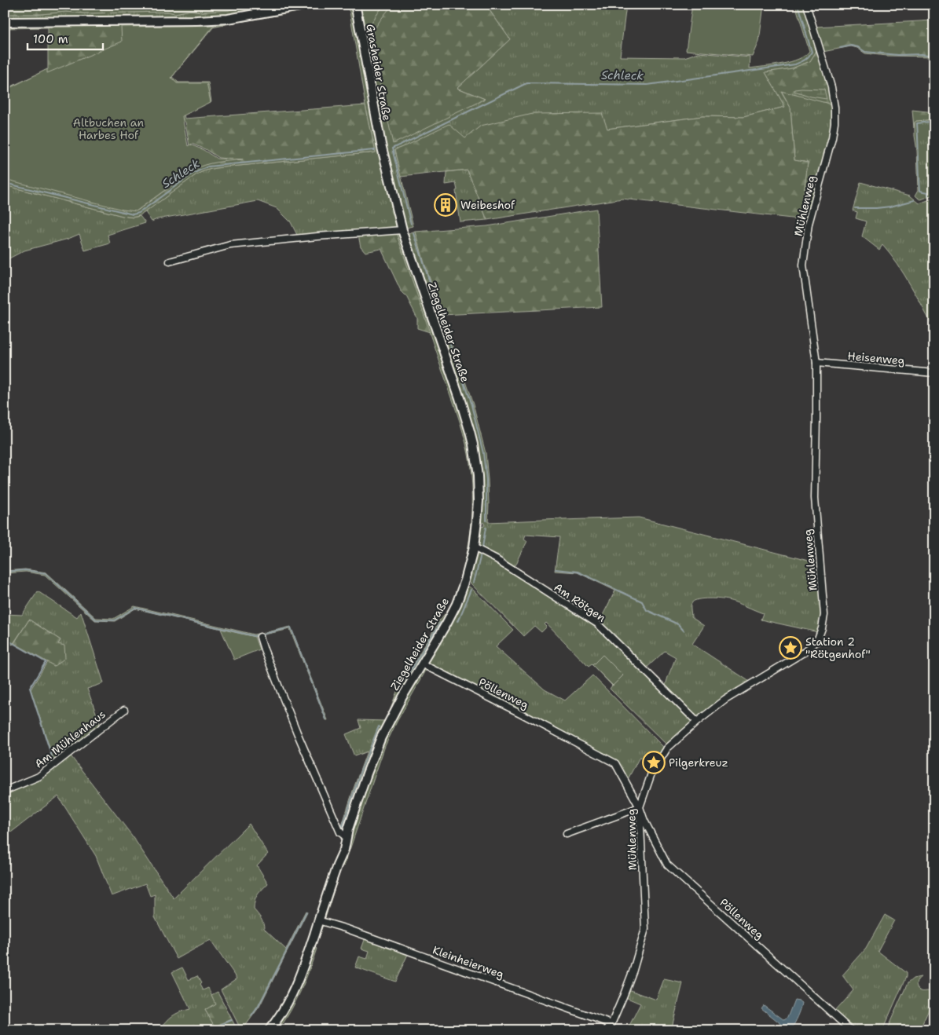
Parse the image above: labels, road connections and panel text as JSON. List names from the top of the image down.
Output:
{
  "streets": {
    "street": [
      "Grasheider Straße",
      "Mühlenweg",
      "Ziegelheider Straße",
      "Heisenweg",
      "Am Rötgen",
      "Pöllenweg",
      "Am Mühlenhaus",
      "Kleinheierweg"
    ]
  },
  "crossings": [
    ["Grasheider Straße", "Ziegelheider Straße"],
    ["Mühlenweg", "Heisenweg"],
    ["Mühlenweg", "Am Rötgen"],
    ["Mühlenweg", "Pöllenweg"],
    ["Mühlenweg", "Kleinheierweg"],
    ["Ziegelheider Straße", "Am Rötgen"],
    ["Ziegelheider Straße", "Pöllenweg"],
    ["Ziegelheider Straße", "Kleinheierweg"]
  ],
  "water": ["Schleck"],
  "parks": ["Altbuchen an Harbes Hof"],
  "places": {
    "building": ["Weibeshof"],
    "place": ["Station 2 \"Rötgenhof\"", "Pilgerkreuz"]
  },
  "scale_bar": "100 m"
}
